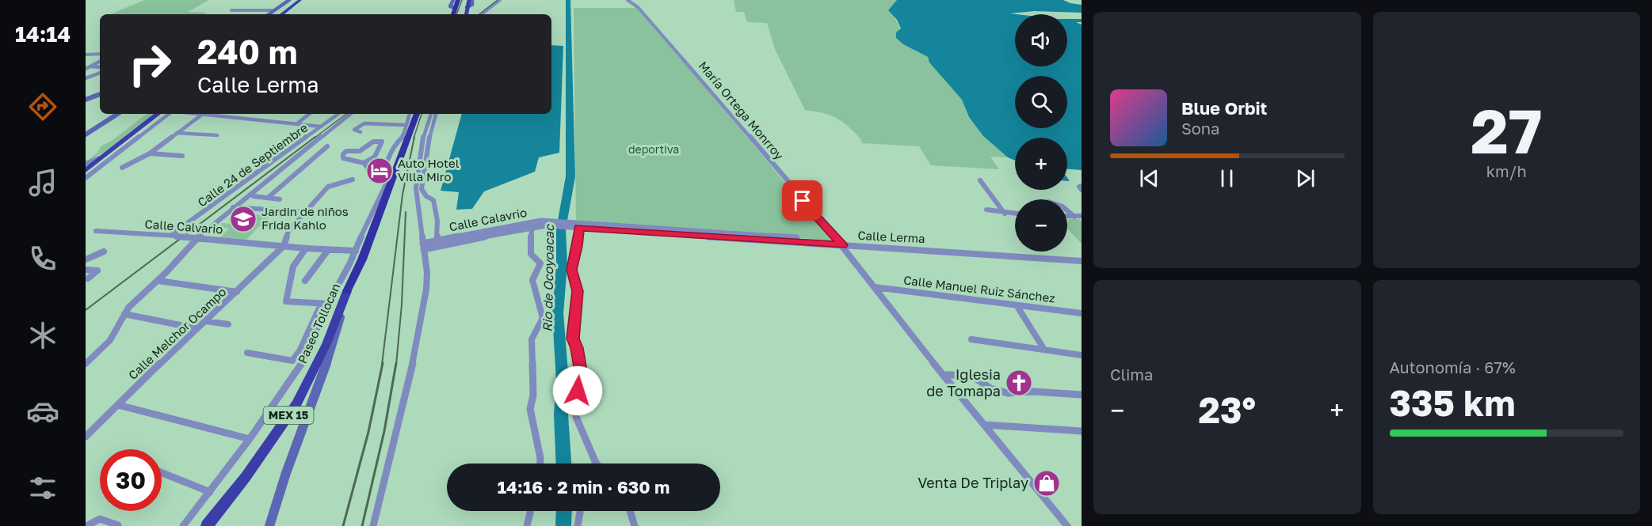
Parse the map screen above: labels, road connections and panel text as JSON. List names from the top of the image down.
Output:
{
  "streets": {
    "highway": ["Paseo Tollocan", "MEX 15"],
    "street": [
      "María Ortega Monrroy",
      "Calle 24 de Septiembre",
      "Calle Calavrio",
      "Calle Calvario",
      "Calle Lerma",
      "Calle Manuel Ruiz Sánchez",
      "Calle Melchor Ocampo"
    ]
  },
  "crossings": [
    ["María Ortega Monrroy", "Calle Lerma"],
    ["María Ortega Monrroy", "Calle Manuel Ruiz Sánchez"],
    ["Calle 24 de Septiembre", "Calle Calvario"],
    ["Calle Calavrio", "Calle Lerma"],
    ["Calle Calvario", "Calle Melchor Ocampo"]
  ],
  "water": ["Rio de Ocoyoacac"],
  "parks": ["deportiva"],
  "places": {
    "hotel": ["Auto Hotel Villa Miro"],
    "school or university": ["Jardin de niños Frida Kahlo"],
    "church": ["Iglesia de Tomapa"],
    "shop": ["Venta De Triplay"]
  },
  "page": {
    "tabs": "14:14",
    "tile": [
      ["27", "km/h"],
      "Clima",
      ["Autonomía · 67%", "335 km"]
    ],
    "map_buttons": ["+", "−"],
    "turn": ["240 m", "Calle Lerma"],
    "song": ["Blue Orbit", "Sona"],
    "heat": ["−", "23°", "+"],
    "limit": "30",
    "trip": "14:16 · 2 min · 630 m"
  }
}
